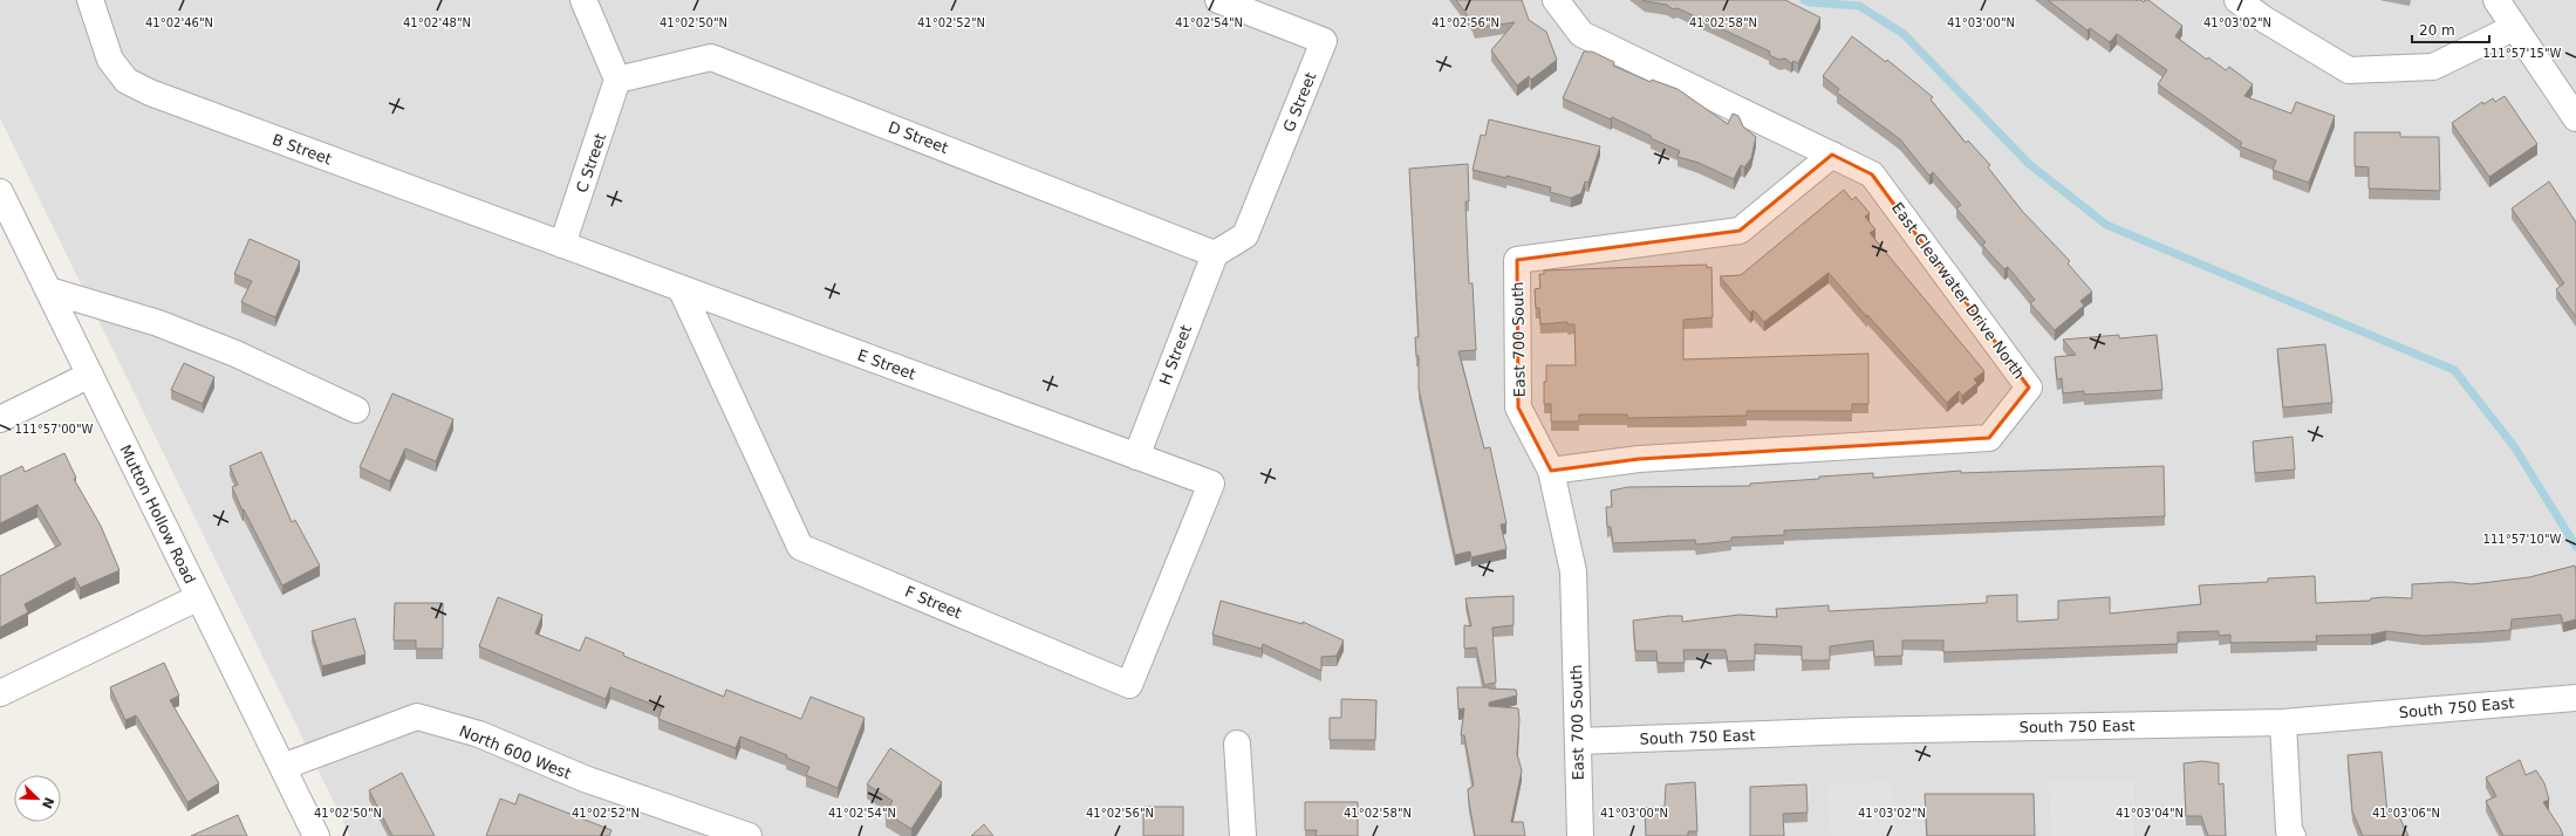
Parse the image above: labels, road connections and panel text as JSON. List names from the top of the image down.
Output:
{
  "streets": {
    "street": [
      "G Street",
      "D Street",
      "B Street",
      "C Street",
      "East Clearwater Drive North",
      "East 700 South",
      "H Street",
      "E Street",
      "Mutton Hollow Road",
      "F Street",
      "South 750 East",
      "North 600 West"
    ]
  },
  "crossings": [
    ["G Street", "D Street"],
    ["G Street", "H Street"],
    ["D Street", "C Street"],
    ["D Street", "H Street"],
    ["B Street", "C Street"],
    ["B Street", "E Street"],
    ["C Street", "E Street"],
    ["East Clearwater Drive North", "East 700 South"],
    ["East 700 South", "South 750 East"],
    ["H Street", "E Street"],
    ["E Street", "F Street"],
    ["Mutton Hollow Road", "North 600 West"]
  ],
  "scale_bar": "20 m",
  "north": "bottom right",
  "coordinates": [
    "41°02'46\"N",
    "41°02'48\"N",
    "41°02'50\"N",
    "41°02'52\"N",
    "41°02'54\"N",
    "41°02'56\"N",
    "41°02'58\"N",
    "41°03'00\"N",
    "41°03'02\"N",
    "111°57'15\"W",
    "111°57'00\"W",
    "111°57'10\"W",
    "41°03'04\"N",
    "41°03'06\"N"
  ]
}
